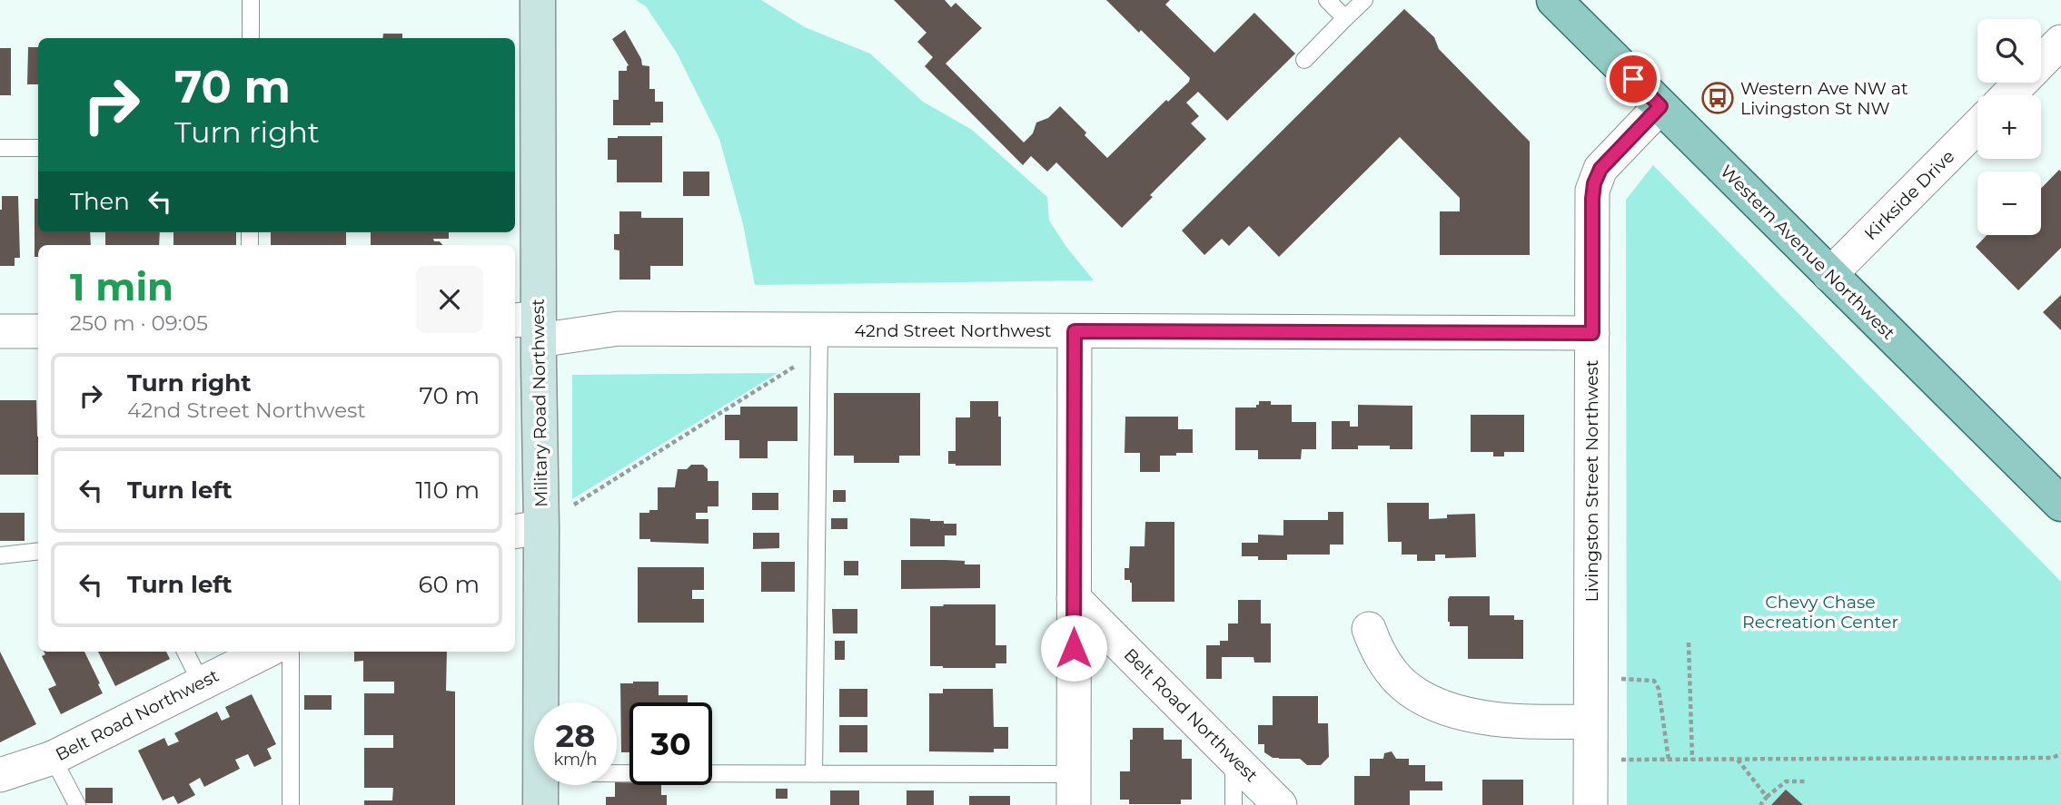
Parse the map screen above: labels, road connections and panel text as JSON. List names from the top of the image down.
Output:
{
  "streets": {
    "main road": ["Western Avenue Northwest", "Military Road Northwest"],
    "street": [
      "Kirkside Drive",
      "42nd Street Northwest",
      "Livingston Street Northwest",
      "Belt Road Northwest"
    ]
  },
  "crossings": [
    ["Kirkside Drive", "Western Avenue Northwest"],
    ["Western Avenue Northwest", "Livingston Street Northwest"],
    ["42nd Street Northwest", "Military Road Northwest"],
    ["42nd Street Northwest", "Livingston Street Northwest"]
  ],
  "parks": ["Chevy Chase Recreation Center"],
  "places": {
    "bus stop": ["Western Ave NW at Livingston St NW"]
  },
  "page": {
    "map_buttons": ["+", "−"],
    "turn": ["70 m", "Turn right"],
    "then": "Then",
    "heading": ["1 min", "250 m · 09:05"],
    "list": [
      {
        "name": "Turn right",
        "note": "42nd Street Northwest",
        "value": "70 m"
      },
      {
        "name": "Turn left",
        "value": "110 m"
      },
      {
        "name": "Turn left",
        "value": "60 m"
      }
    ],
    "speed": "28 km/h",
    "limit": "30"
  }
}
